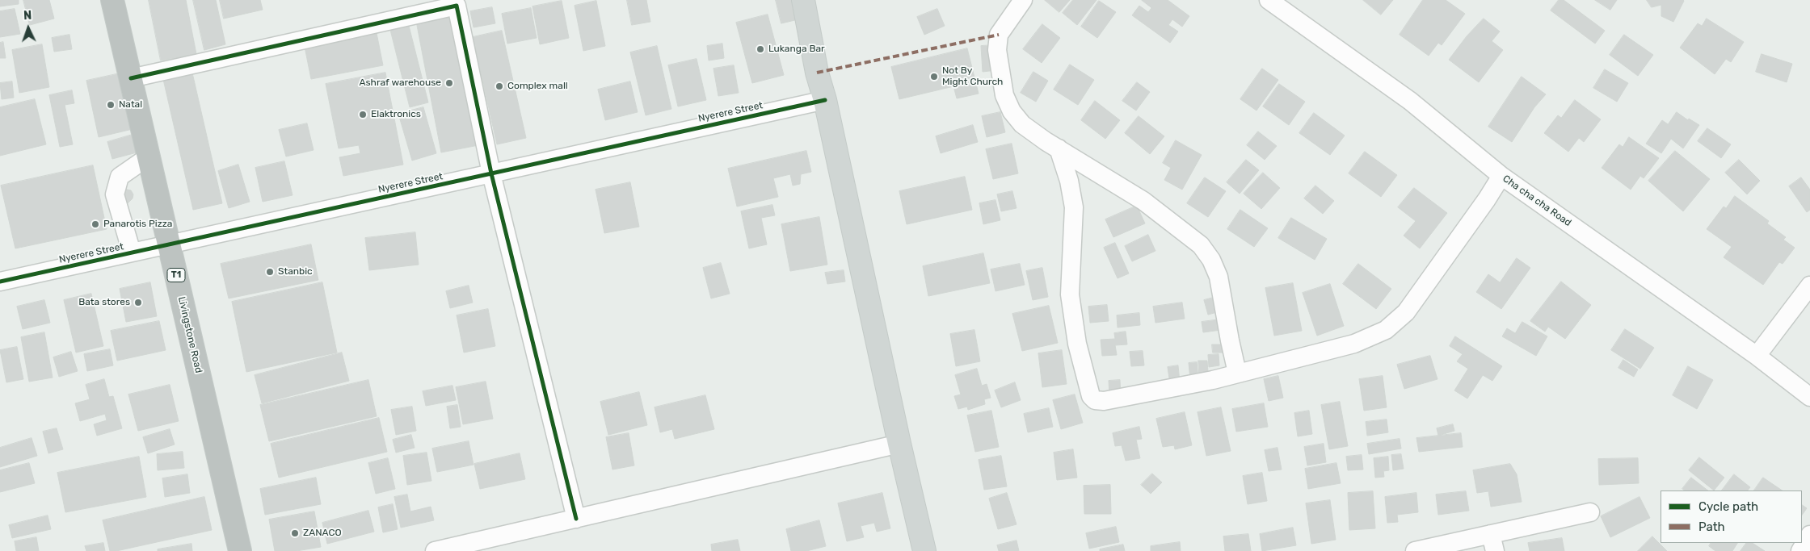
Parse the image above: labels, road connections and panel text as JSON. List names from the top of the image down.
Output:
{
  "streets": {
    "highway": ["T1", "Livingstone Road"],
    "street": ["Nyerere Street", "Cha cha cha Road"]
  },
  "crossings": [
    ["Nyerere Street", "Livingstone Road"]
  ],
  "places": [
    "Lukanga Bar",
    "Not By Might Church",
    "Ashraf warehouse",
    "Complex mall",
    "Natal",
    "Elaktronics",
    "Panarotis Pizza",
    "Stanbic",
    "Bata stores",
    "ZANACO"
  ],
  "legend": ["Cycle path", "Path"],
  "north": "top"
}
